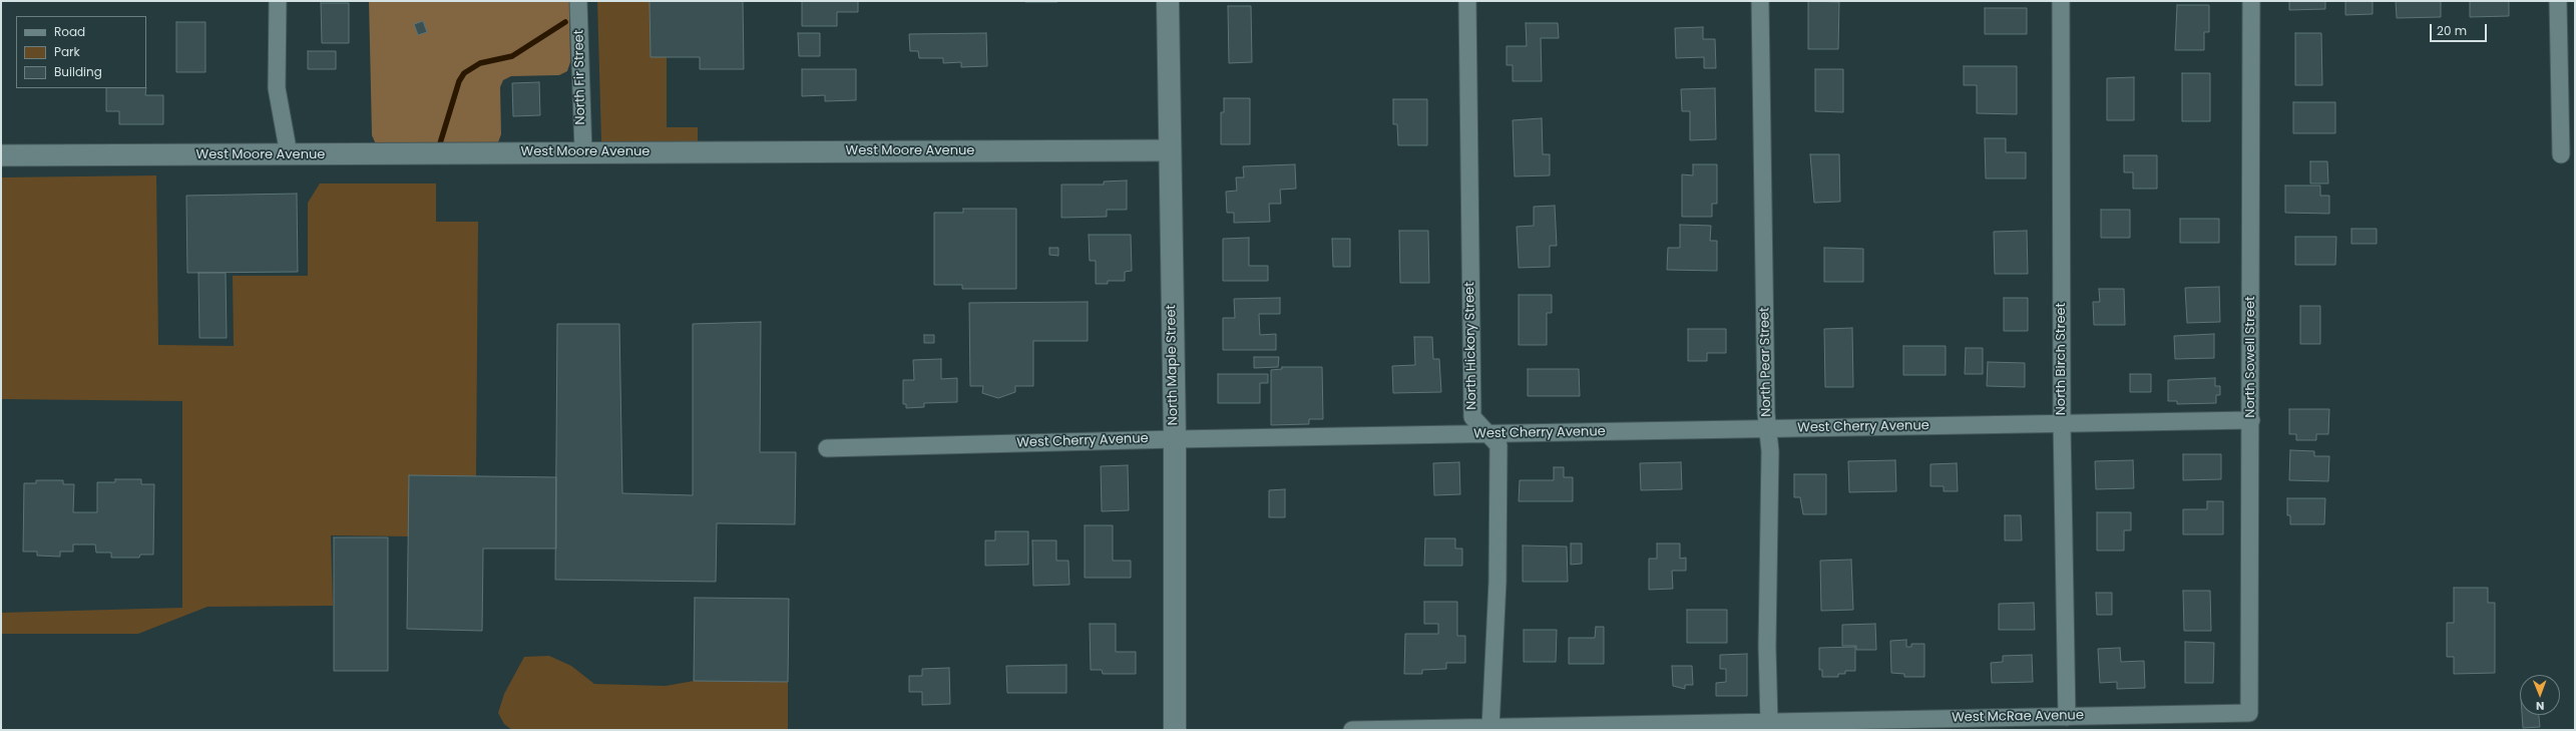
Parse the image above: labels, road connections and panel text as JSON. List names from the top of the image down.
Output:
{
  "streets": {
    "main road": ["North Maple Street"],
    "street": [
      "North Fir Street",
      "West Moore Avenue",
      "North Hickory Street",
      "North Sowell Street",
      "North Birch Street",
      "North Pear Street",
      "West Cherry Avenue",
      "West McRae Avenue"
    ]
  },
  "crossings": [
    ["North Fir Street", "West Moore Avenue"],
    ["West Moore Avenue", "North Maple Street"],
    ["North Hickory Street", "West Cherry Avenue"],
    ["North Hickory Street", "West McRae Avenue"],
    ["North Sowell Street", "West Cherry Avenue"],
    ["North Sowell Street", "West McRae Avenue"],
    ["North Birch Street", "West Cherry Avenue"],
    ["North Birch Street", "West McRae Avenue"],
    ["North Pear Street", "West Cherry Avenue"],
    ["North Pear Street", "West McRae Avenue"],
    ["North Maple Street", "West Cherry Avenue"]
  ],
  "legend": ["Road", "Park", "Building"],
  "scale_bar": "20 m",
  "north": "bottom"
}
